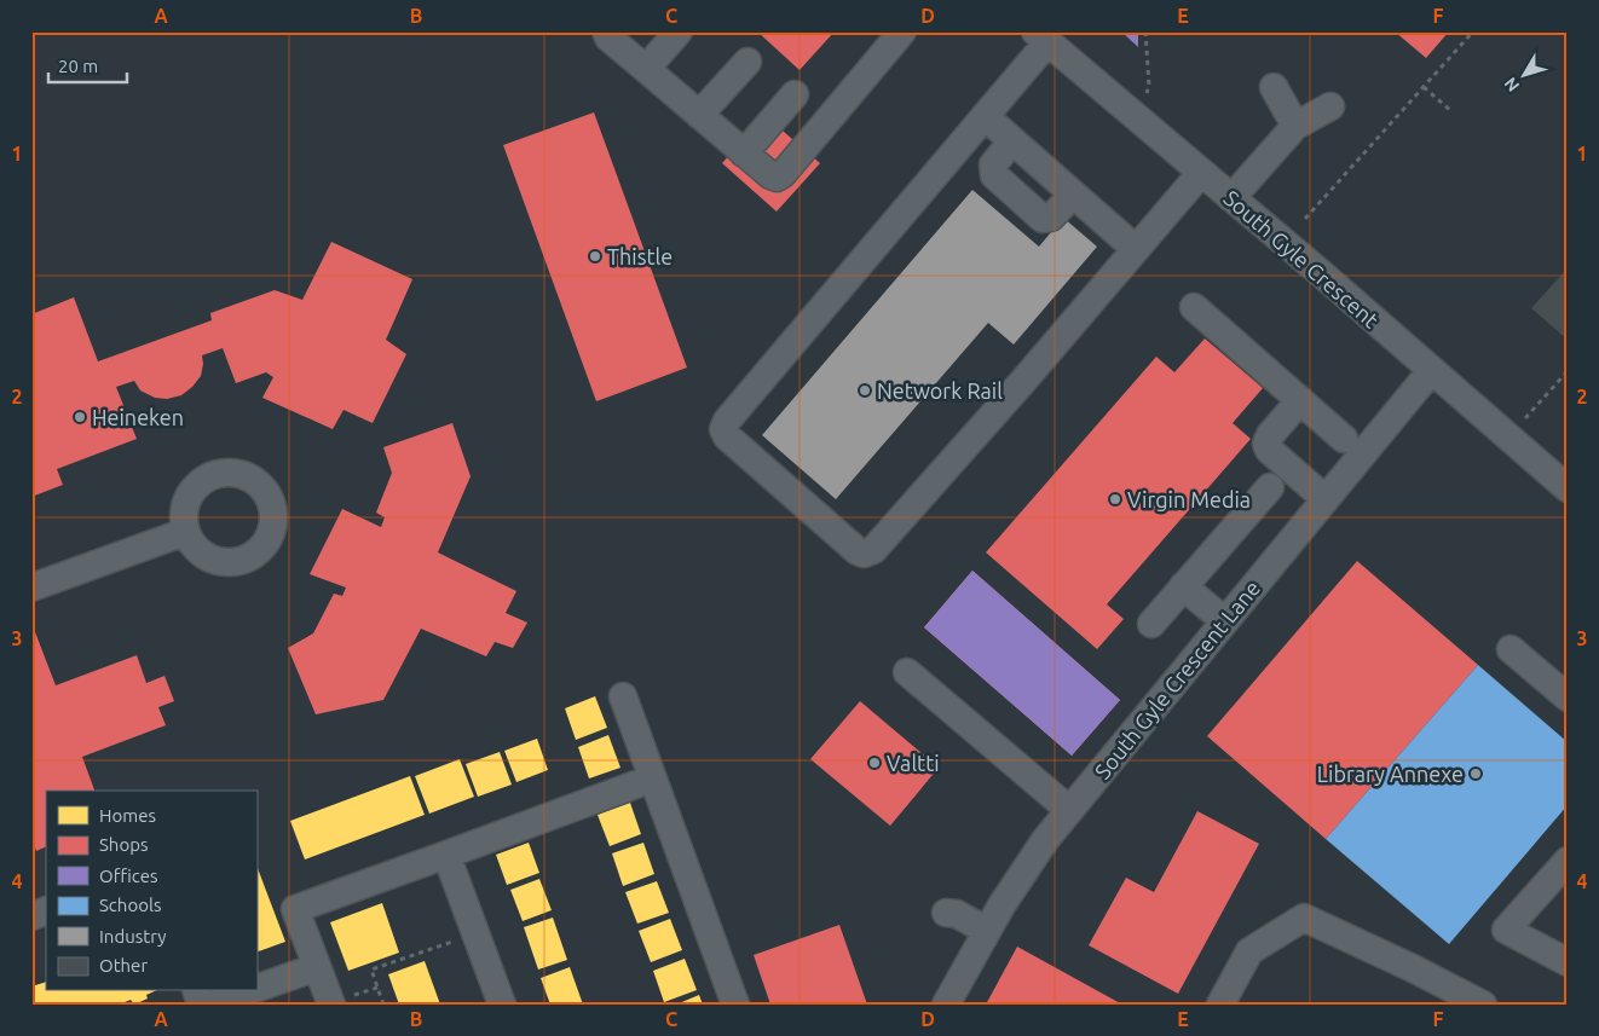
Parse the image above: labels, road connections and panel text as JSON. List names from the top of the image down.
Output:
{
  "streets": {
    "street": ["South Gyle Crescent", "South Gyle Crescent Lane"]
  },
  "crossings": [
    ["South Gyle Crescent", "South Gyle Crescent Lane"]
  ],
  "places": [
    "Thistle",
    "Network Rail",
    "Heineken",
    "Virgin Media",
    "Valtti",
    "Library Annexe"
  ],
  "legend": [
    "Homes",
    "Shops",
    "Offices",
    "Schools",
    "Industry",
    "Other"
  ],
  "scale_bar": "20 m",
  "north": "bottom left",
  "grid": {
    "columns": [
      "A",
      "B",
      "C",
      "D",
      "E",
      "F"
    ],
    "rows": [
      "1",
      "2",
      "3",
      "4"
    ]
  }
}
